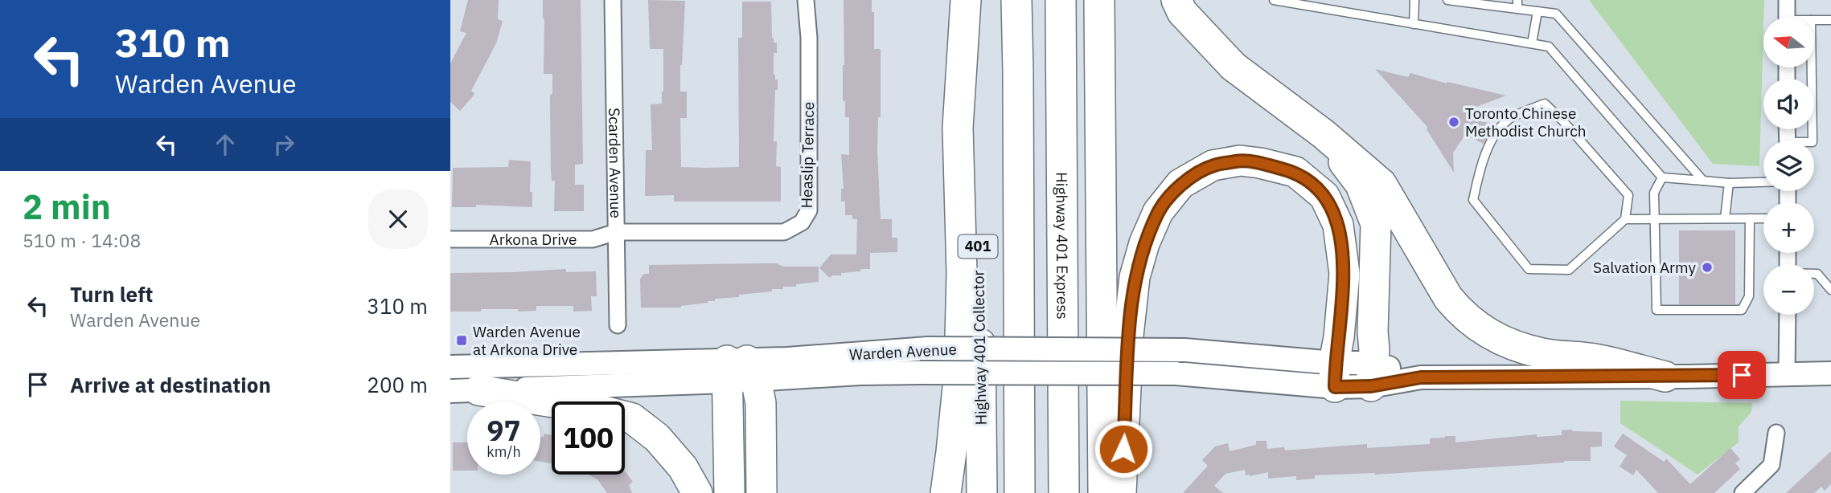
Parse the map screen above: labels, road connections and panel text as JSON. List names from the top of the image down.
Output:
{
  "streets": {
    "highway": ["401", "Highway 401 Express", "Highway 401 Collector"],
    "main road": ["Warden Avenue"],
    "street": ["Heaslip Terrace", "Scarden Avenue", "Arkona Drive"]
  },
  "crossings": [
    ["Heaslip Terrace", "Scarden Avenue"],
    ["Heaslip Terrace", "Arkona Drive"],
    ["Scarden Avenue", "Arkona Drive"]
  ],
  "places": {
    "other": ["Toronto Chinese Methodist Church", "Salvation Army"],
    "transit": ["Warden Avenue at Arkona Drive"]
  },
  "north": "left",
  "page": {
    "turn": ["310 m", "Warden Avenue"],
    "map_buttons": ["+", "−"],
    "heading": ["2 min", "510 m · 14:08"],
    "list": [
      {
        "name": "Turn left",
        "note": "Warden Avenue",
        "value": "310 m"
      },
      {
        "name": "Arrive at destination",
        "value": "200 m"
      }
    ],
    "speed": "97 km/h",
    "limit": "100"
  }
}
